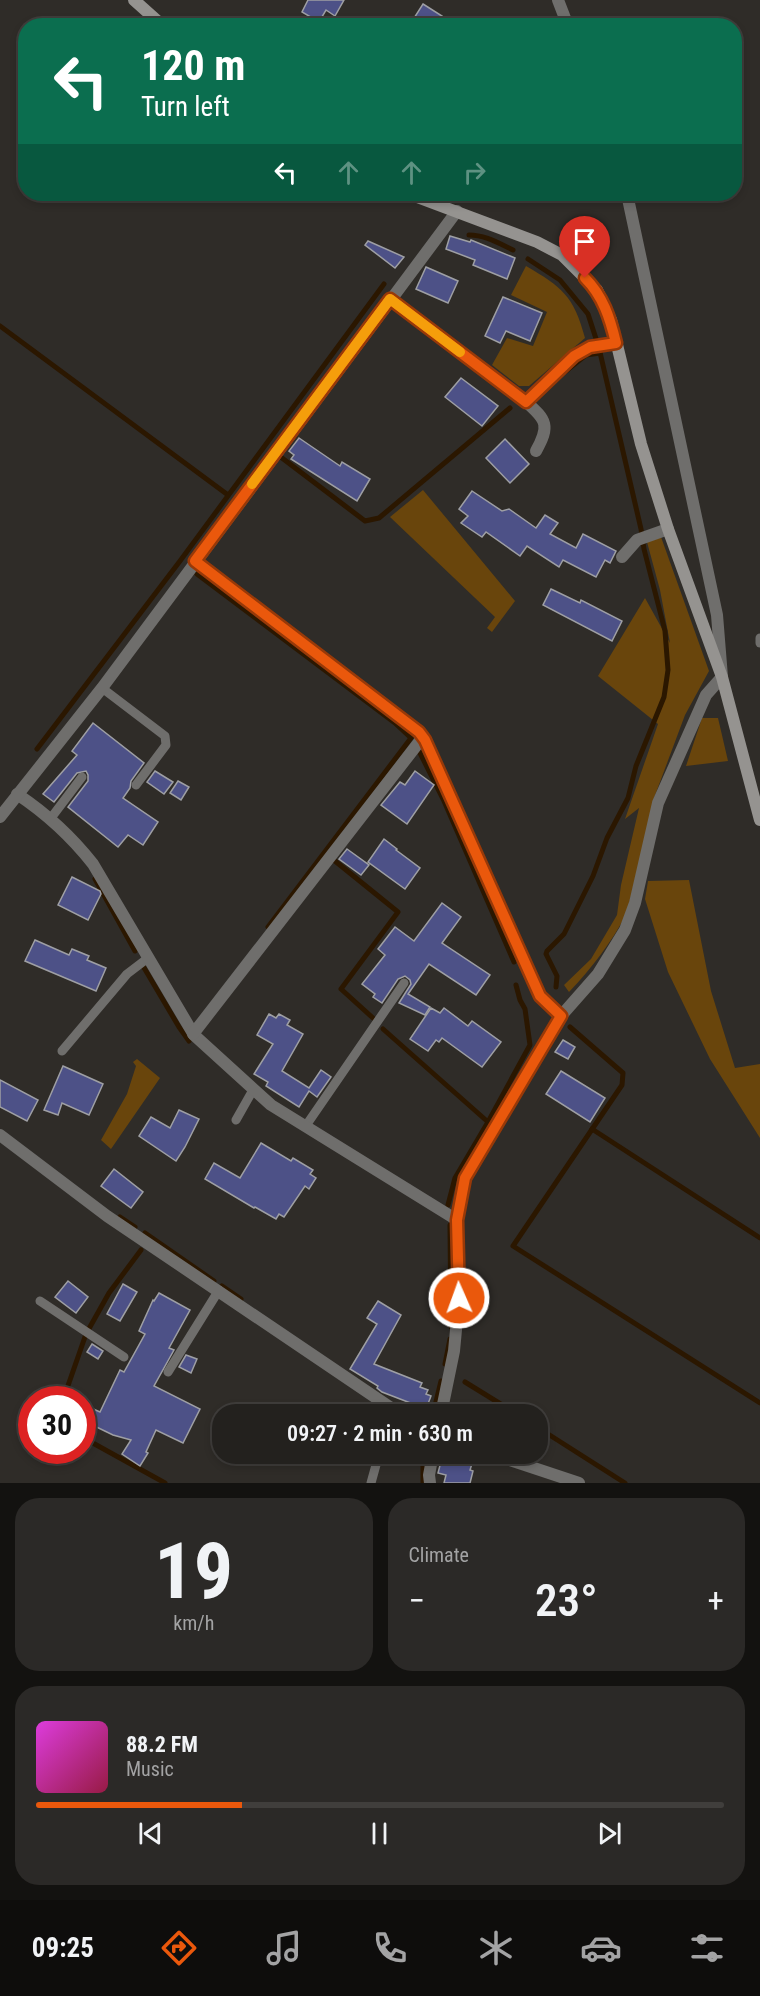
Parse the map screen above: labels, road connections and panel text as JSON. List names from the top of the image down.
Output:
{
  "page": {
    "turn": ["120 m", "Turn left"],
    "limit": "30",
    "trip": "09:27 · 2 min · 630 m",
    "tile": [
      ["19", "km/h"],
      "Climate"
    ],
    "heat": ["−", "23°", "+"],
    "song": ["88.2 FM", "Music"],
    "tabs": "09:25"
  }
}
